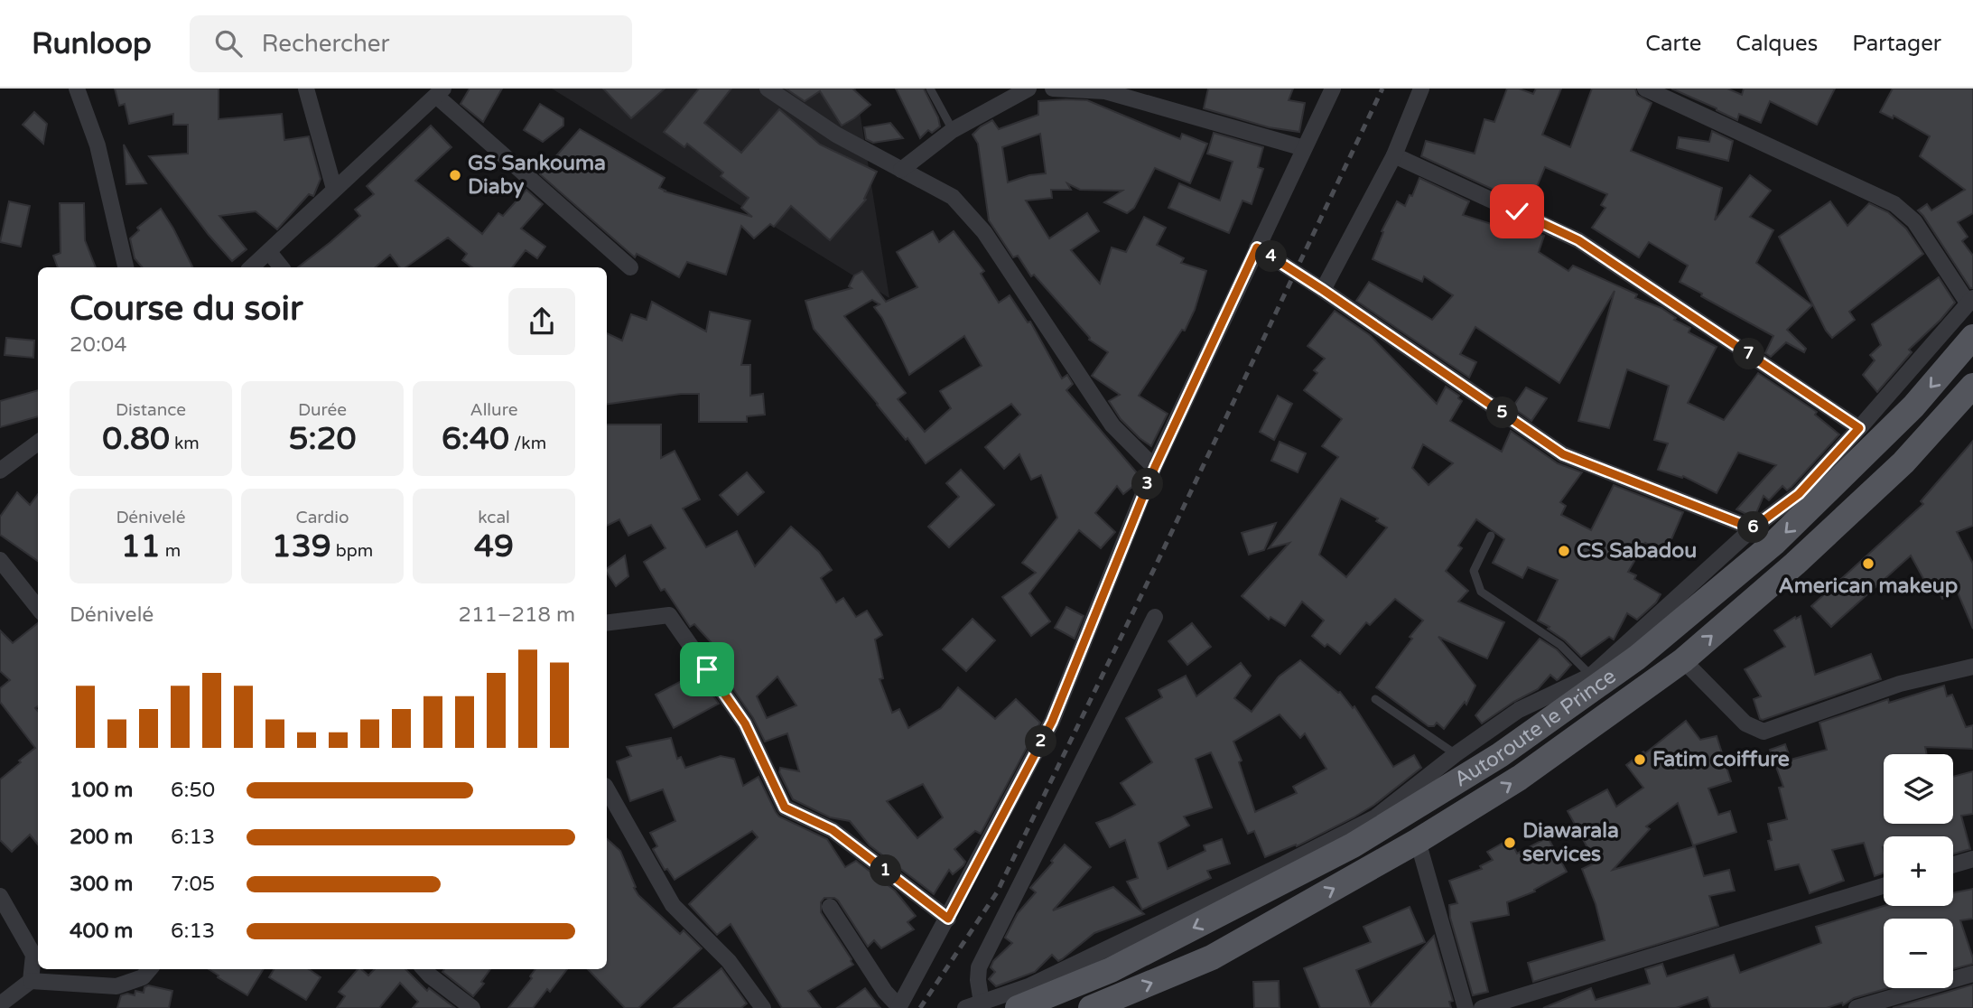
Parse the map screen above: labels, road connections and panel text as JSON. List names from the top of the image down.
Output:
{
  "streets": {
    "main road": ["Autoroute le Prince"]
  },
  "places": [
    "GS Sankouma Diaby",
    "CS Sabadou",
    "American makeup",
    "Fatim coiffure",
    "Diawarala services"
  ],
  "page": {
    "header": "Runloop",
    "search": "Rechercher",
    "nav": ["Carte", "Calques", "Partager"],
    "pins": [
      "4",
      "7",
      "5",
      "3",
      "6",
      "2",
      "1"
    ],
    "heading": ["Course du soir", "20:04"],
    "stats": [
      ["Distance", "0.80 km"],
      ["Durée", "5:20"],
      ["Allure", "6:40 /km"],
      ["Dénivelé", "11 m"],
      ["Cardio", "139 bpm"],
      ["kcal", "49"]
    ],
    "chart": ["Dénivelé", "211–218 m"],
    "map_buttons": ["+", "−"],
    "list": [
      {
        "name": "100 m",
        "note": "6:50"
      },
      {
        "name": "200 m",
        "note": "6:13"
      },
      {
        "name": "300 m",
        "note": "7:05"
      },
      {
        "name": "400 m",
        "note": "6:13"
      }
    ]
  }
}
